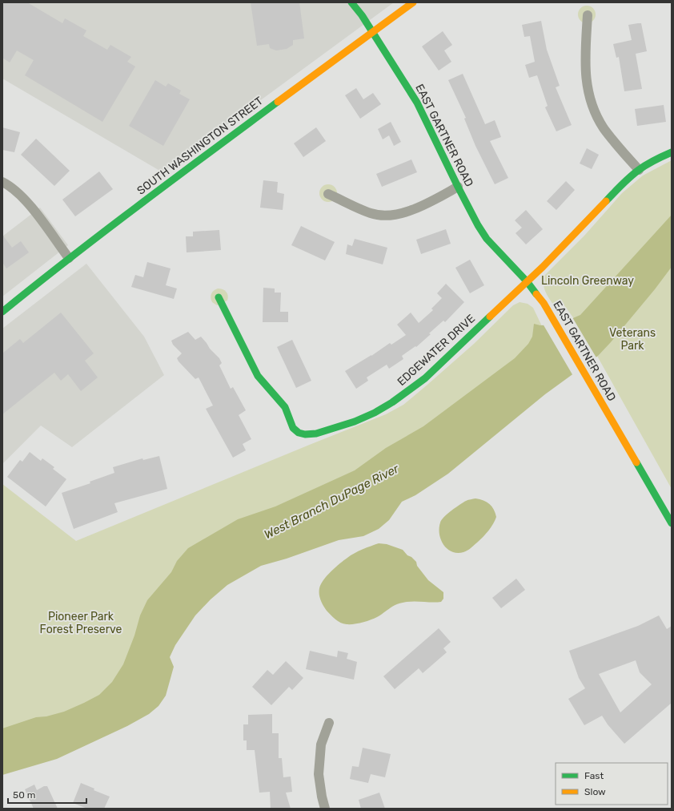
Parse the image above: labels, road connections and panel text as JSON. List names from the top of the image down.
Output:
{
  "streets": {
    "street": ["EAST GARTNER ROAD", "SOUTH WASHINGTON STREET", "EDGEWATER DRIVE"]
  },
  "crossings": [
    ["EAST GARTNER ROAD", "SOUTH WASHINGTON STREET"],
    ["EAST GARTNER ROAD", "EDGEWATER DRIVE"]
  ],
  "water": ["West Branch DuPage River"],
  "parks": ["Lincoln Greenway", "Veterans Park", "Pioneer Park Forest Preserve"],
  "legend": ["Fast", "Slow"],
  "scale_bar": "50 m"
}
